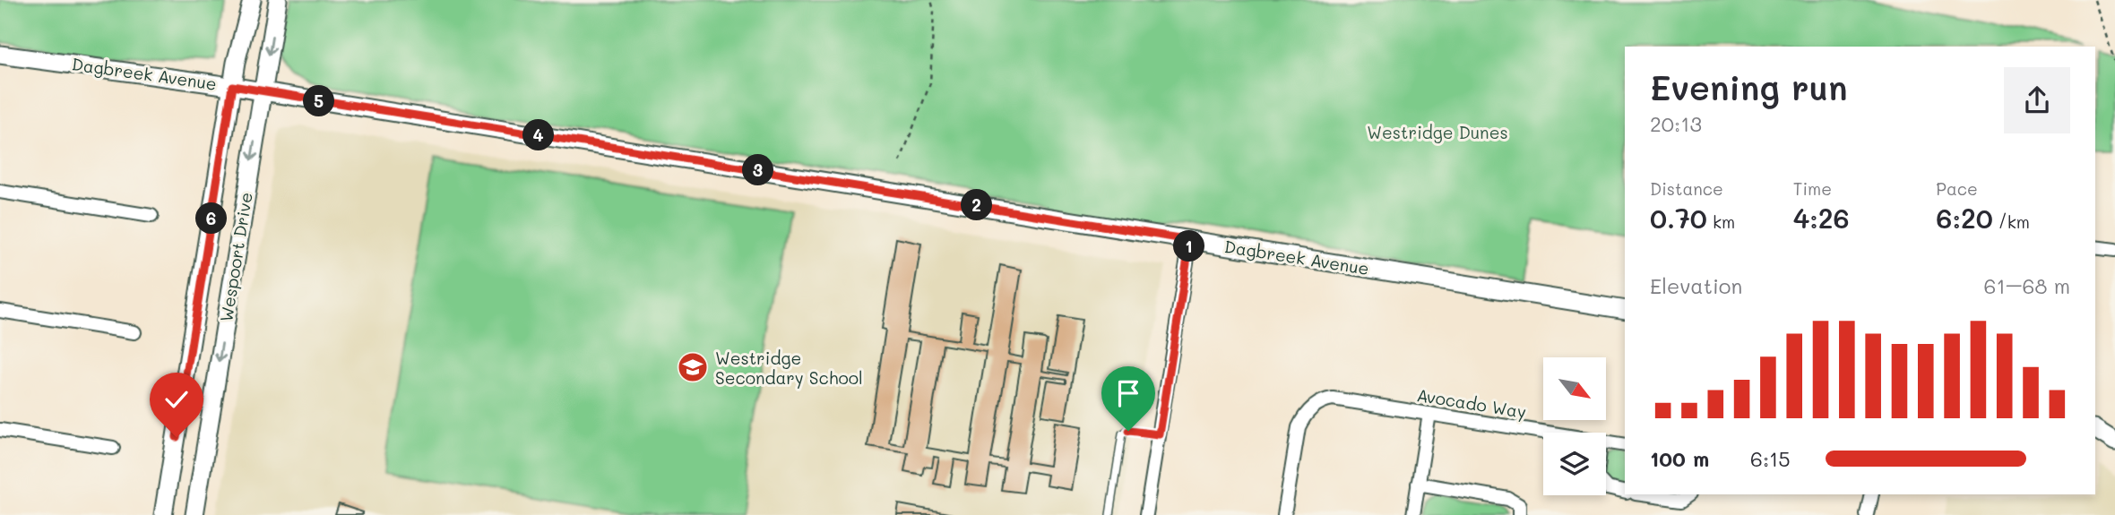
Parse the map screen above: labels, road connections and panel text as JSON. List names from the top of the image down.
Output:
{
  "streets": {
    "street": ["Dagbreek Avenue", "Wespoort Drive", "Avocado Way"]
  },
  "crossings": [
    ["Dagbreek Avenue", "Wespoort Drive"]
  ],
  "parks": ["Westridge Dunes"],
  "places": {
    "school or university": ["Westridge Secondary School"]
  },
  "north": "bottom right",
  "page": {
    "heading": ["Evening run", "20:13"],
    "pins": [
      "5",
      "4",
      "3",
      "2",
      "6",
      "1"
    ],
    "stats": [
      ["Distance", "0.70 km"],
      ["Time", "4:26"],
      ["Pace", "6:20 /km"]
    ],
    "chart": ["Elevation", "61–68 m"],
    "list": [
      {
        "name": "100 m",
        "note": "6:15"
      }
    ]
  }
}
